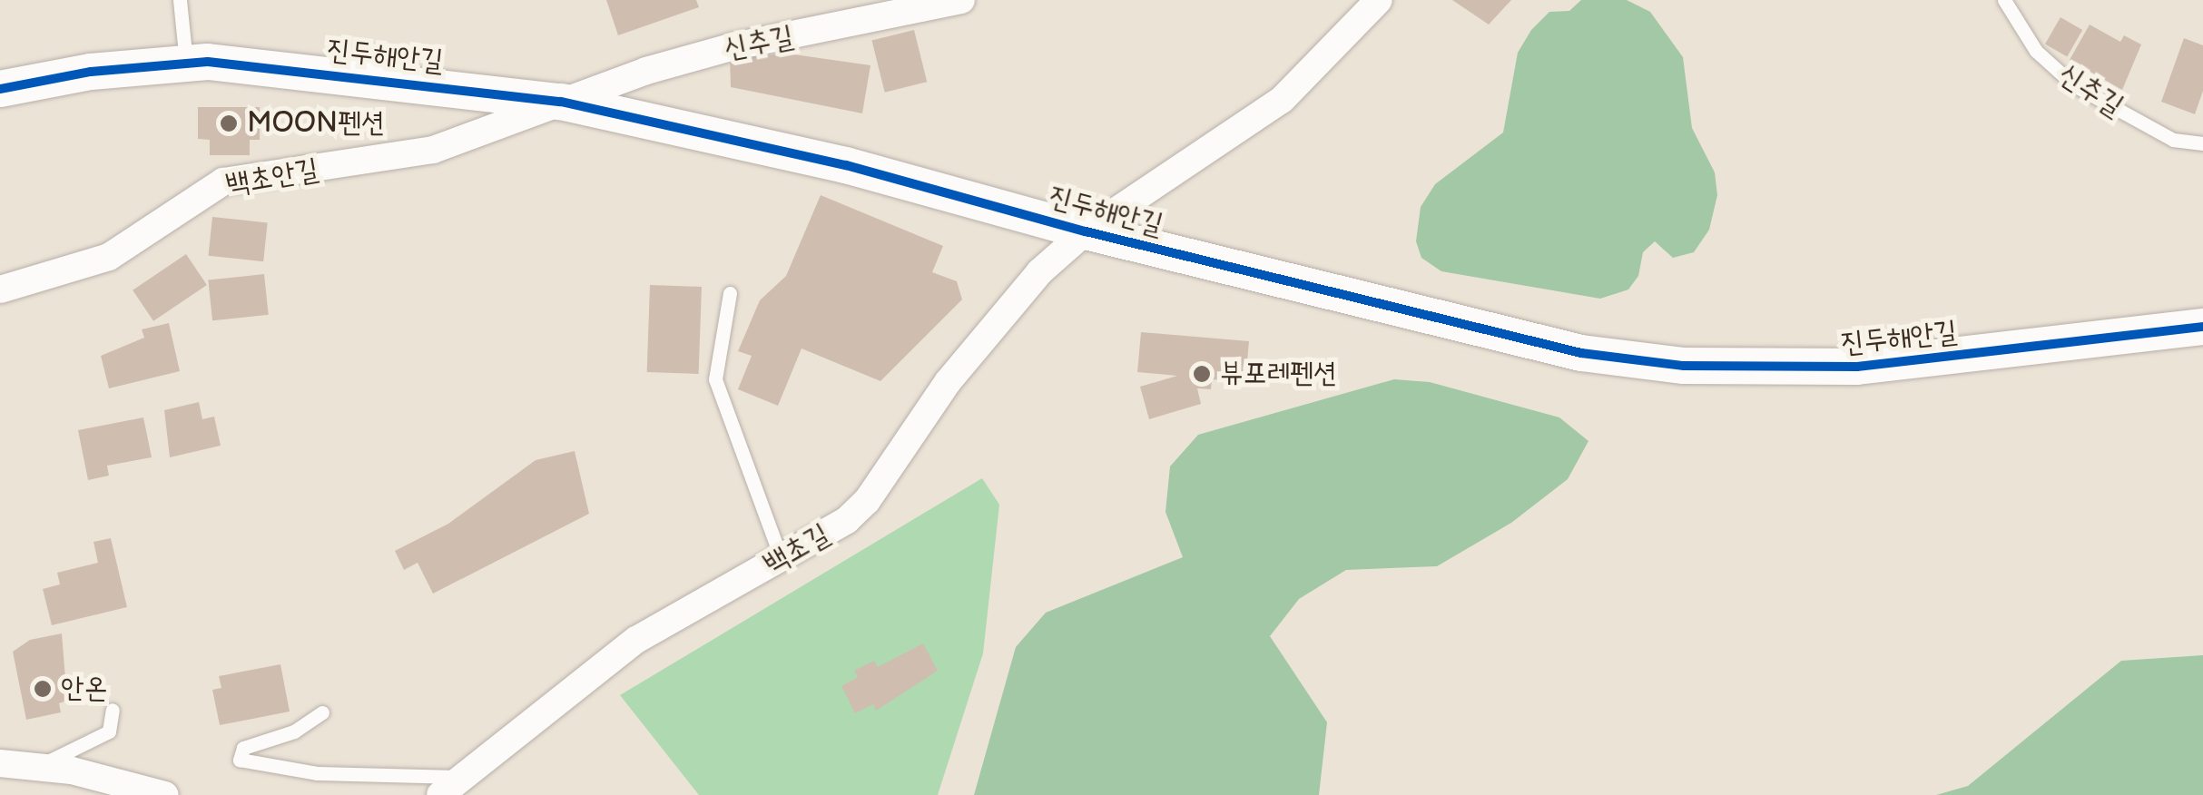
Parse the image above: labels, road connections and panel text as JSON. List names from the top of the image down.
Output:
{
  "streets": {
    "street": [
      "신추길",
      "진두해안길",
      "백초안길",
      "백초길"
    ]
  },
  "crossings": [
    ["신추길", "진두해안길"],
    ["신추길", "백초안길"],
    ["진두해안길", "백초안길"],
    ["진두해안길", "백초길"]
  ],
  "places": ["MOON펜션", "뷰포레펜션", "안온"]
}
